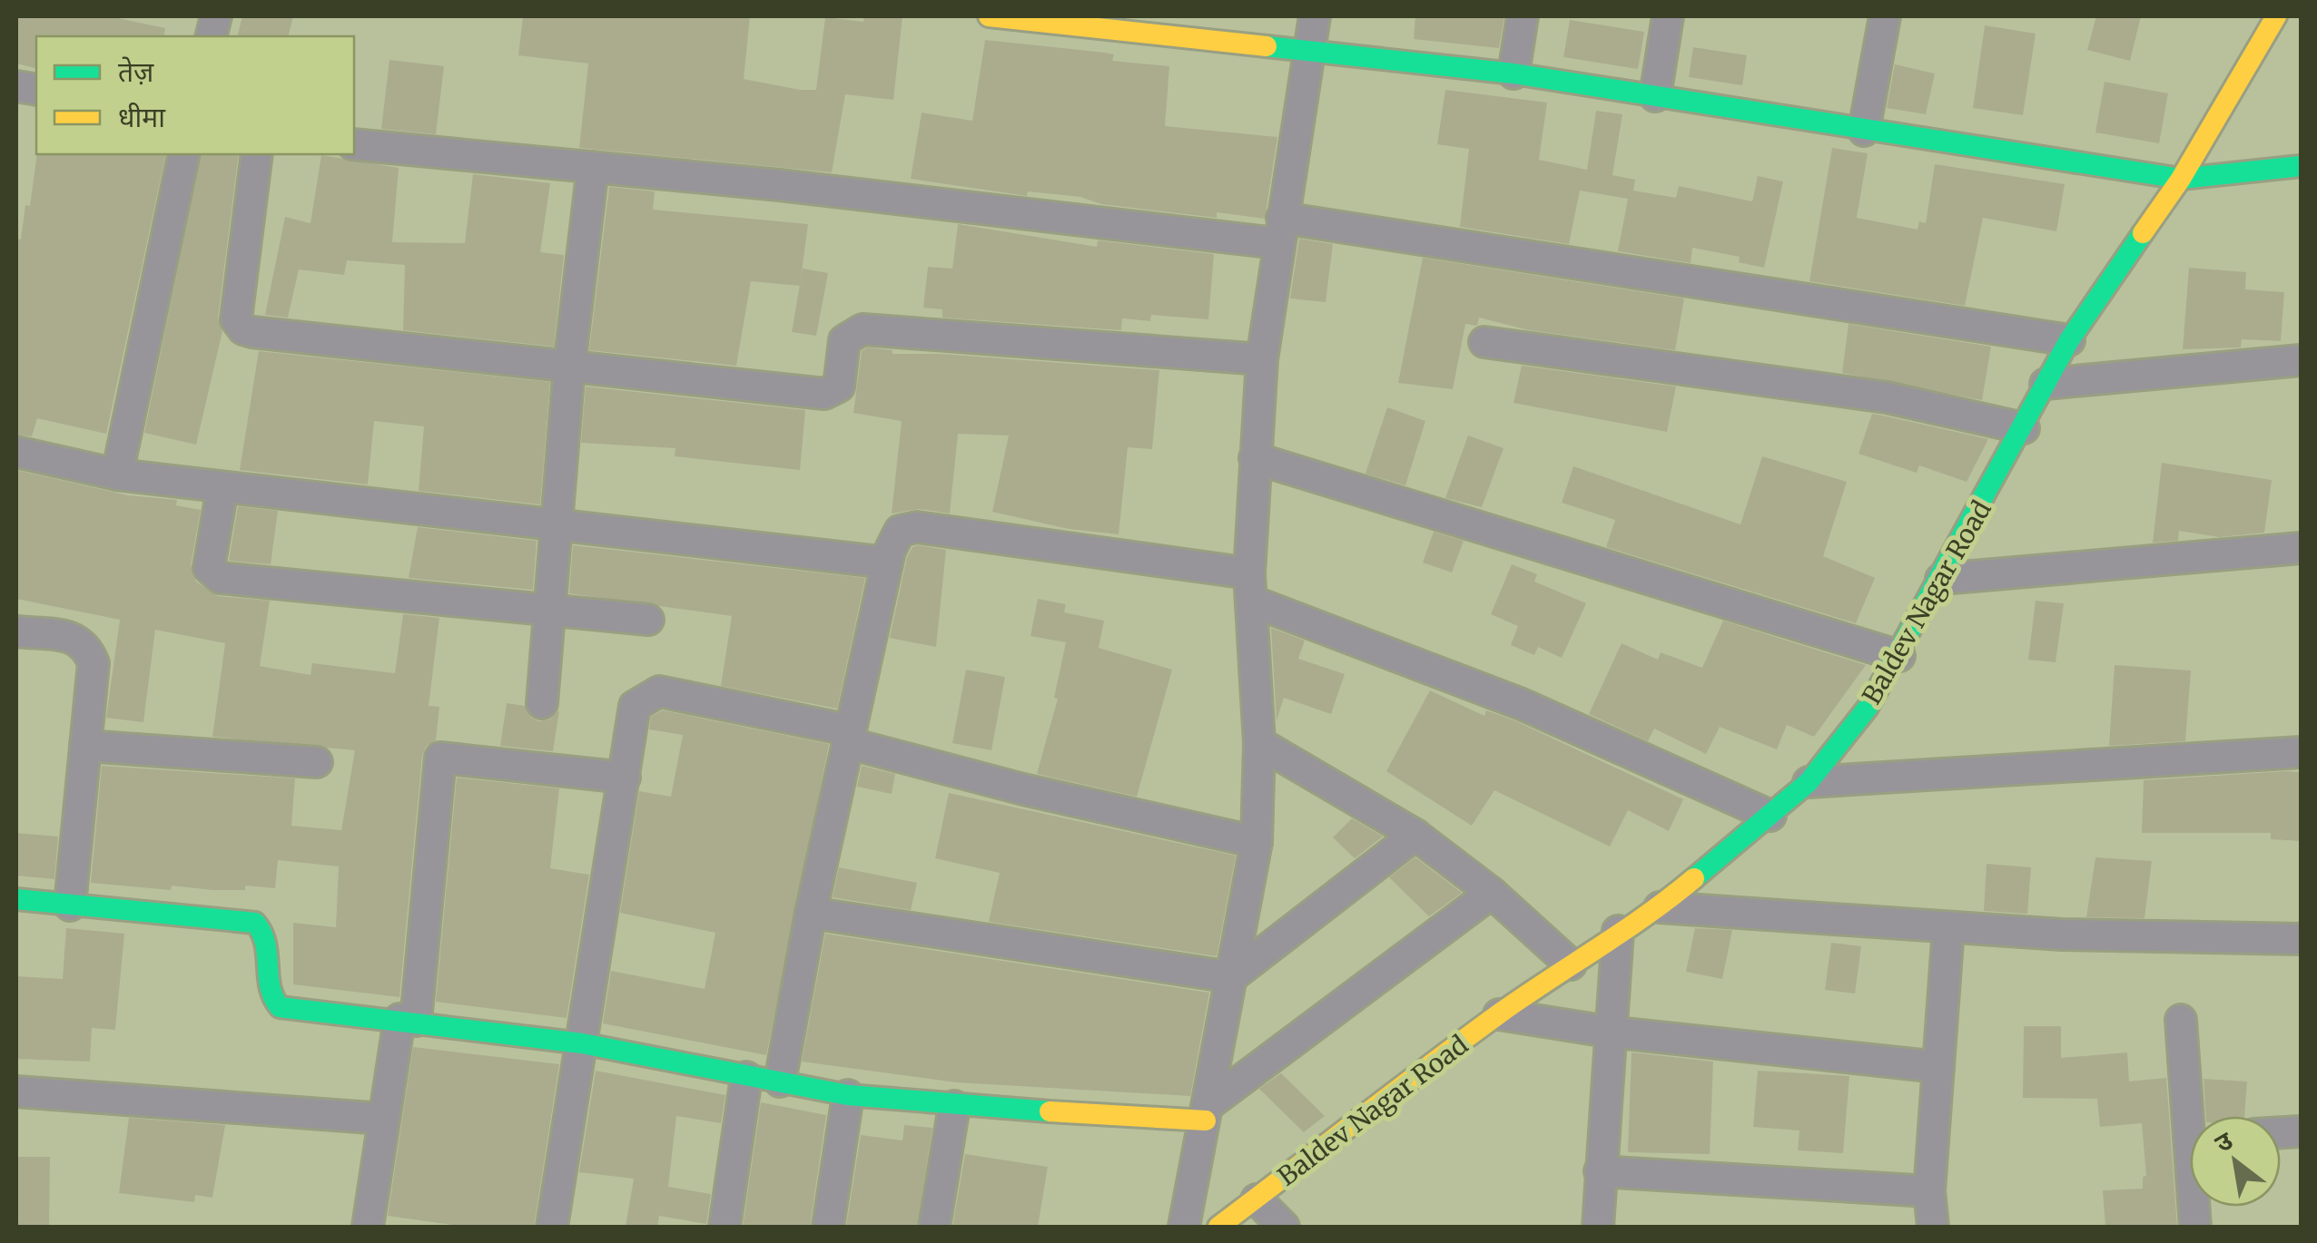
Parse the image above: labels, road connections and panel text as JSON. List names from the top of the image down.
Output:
{
  "streets": {
    "street": ["Baldev Nagar Road"]
  },
  "legend": ["तेज़", "धीमा"],
  "north": "top left"
}
